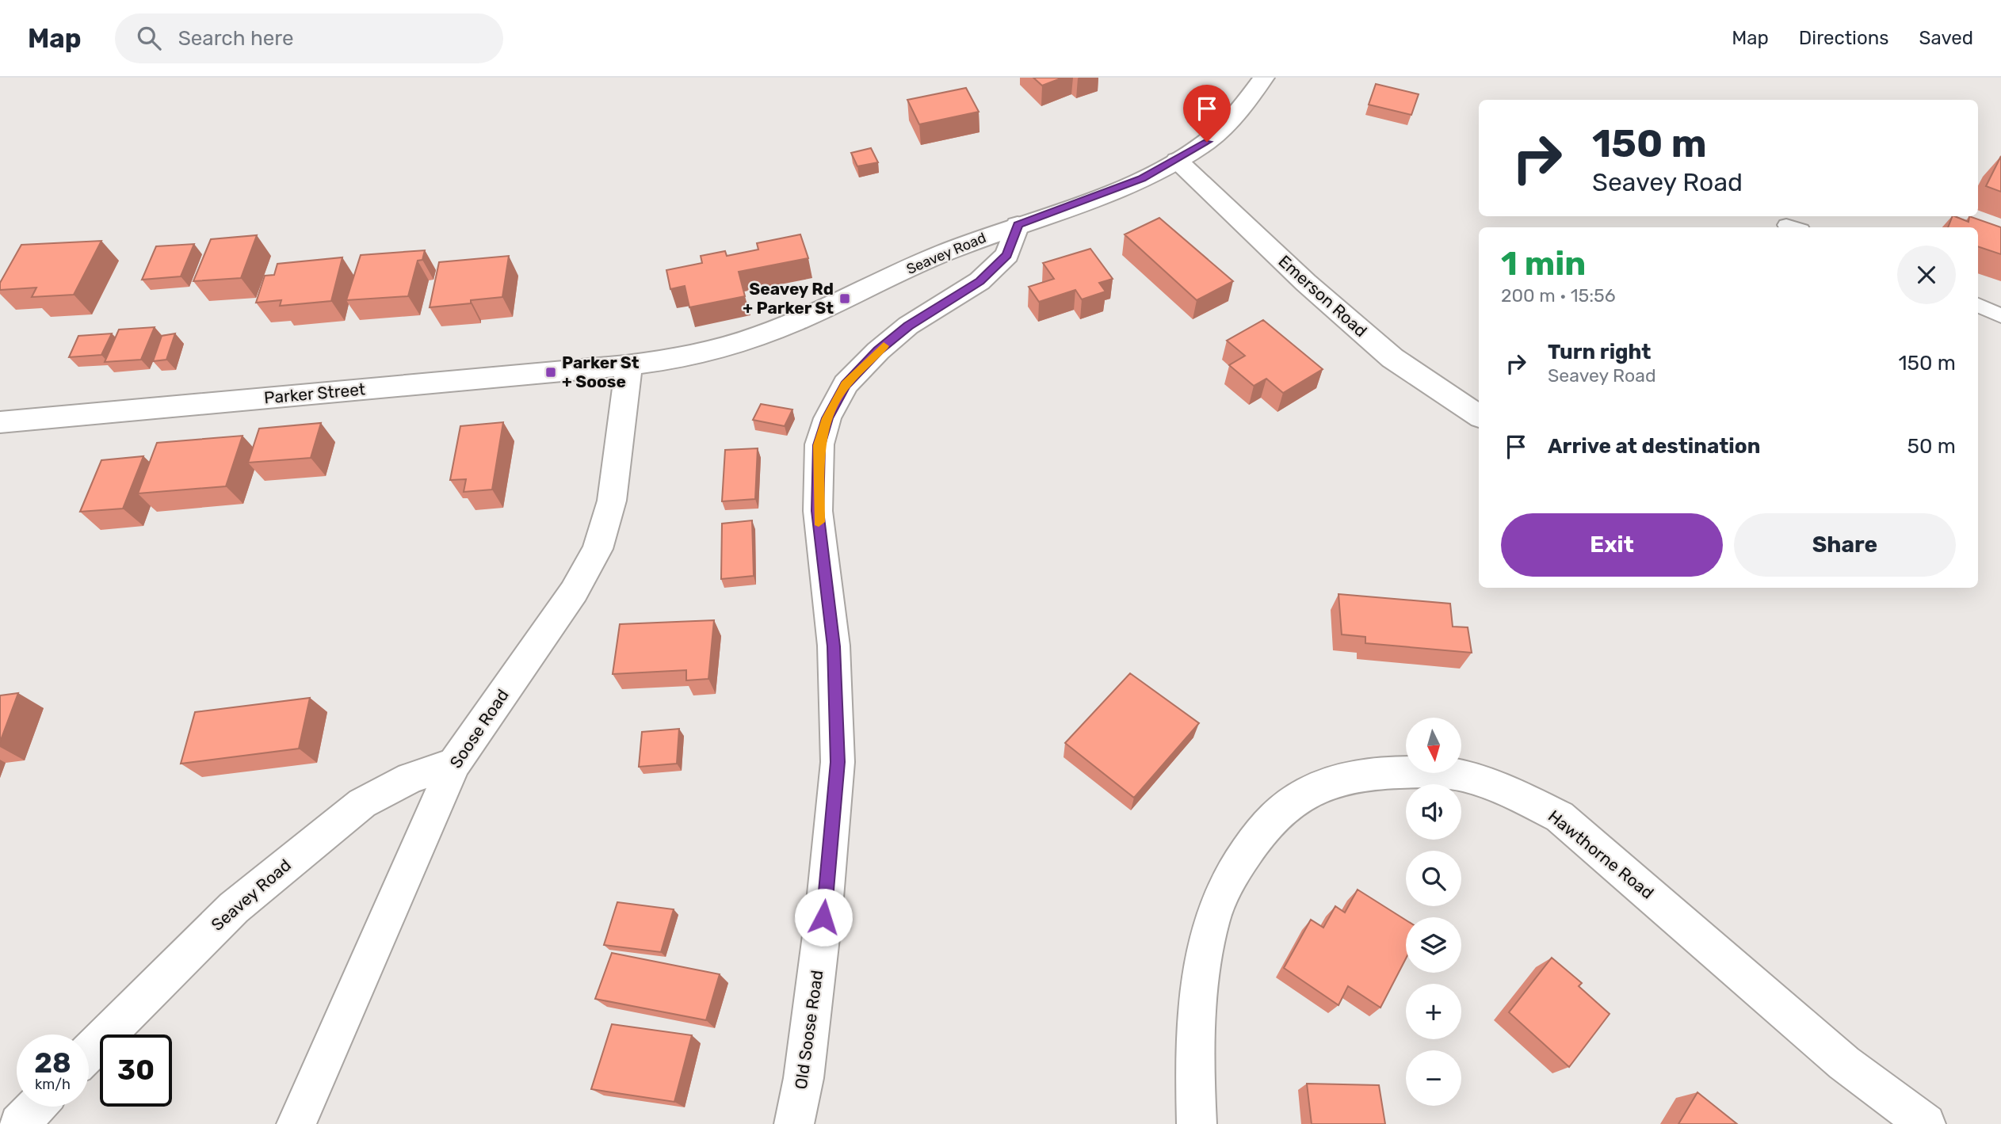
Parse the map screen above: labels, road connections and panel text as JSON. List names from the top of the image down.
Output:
{
  "streets": {
    "street": [
      "Seavey Road",
      "Emerson Road",
      "Parker Street",
      "Soose Road",
      "Hawthorne Road",
      "Old Soose Road"
    ]
  },
  "crossings": [
    ["Seavey Road", "Emerson Road"],
    ["Seavey Road", "Parker Street"],
    ["Seavey Road", "Soose Road"],
    ["Seavey Road", "Old Soose Road"],
    ["Parker Street", "Soose Road"]
  ],
  "places": {
    "transit": ["Seavey Rd + Parker St", "Parker St + Soose"]
  },
  "north": "bottom",
  "page": {
    "header": "Map",
    "search": "Search here",
    "nav": ["Map", "Directions", "Saved"],
    "turn": ["150 m", "Seavey Road"],
    "heading": ["1 min", "200 m · 15:56"],
    "list": [
      {
        "name": "Turn right",
        "note": "Seavey Road",
        "value": "150 m"
      },
      {
        "name": "Arrive at destination",
        "value": "50 m"
      }
    ],
    "buttons": ["Exit", "Share"],
    "map_buttons": ["+", "−"],
    "speed": "28 km/h",
    "limit": "30"
  }
}
